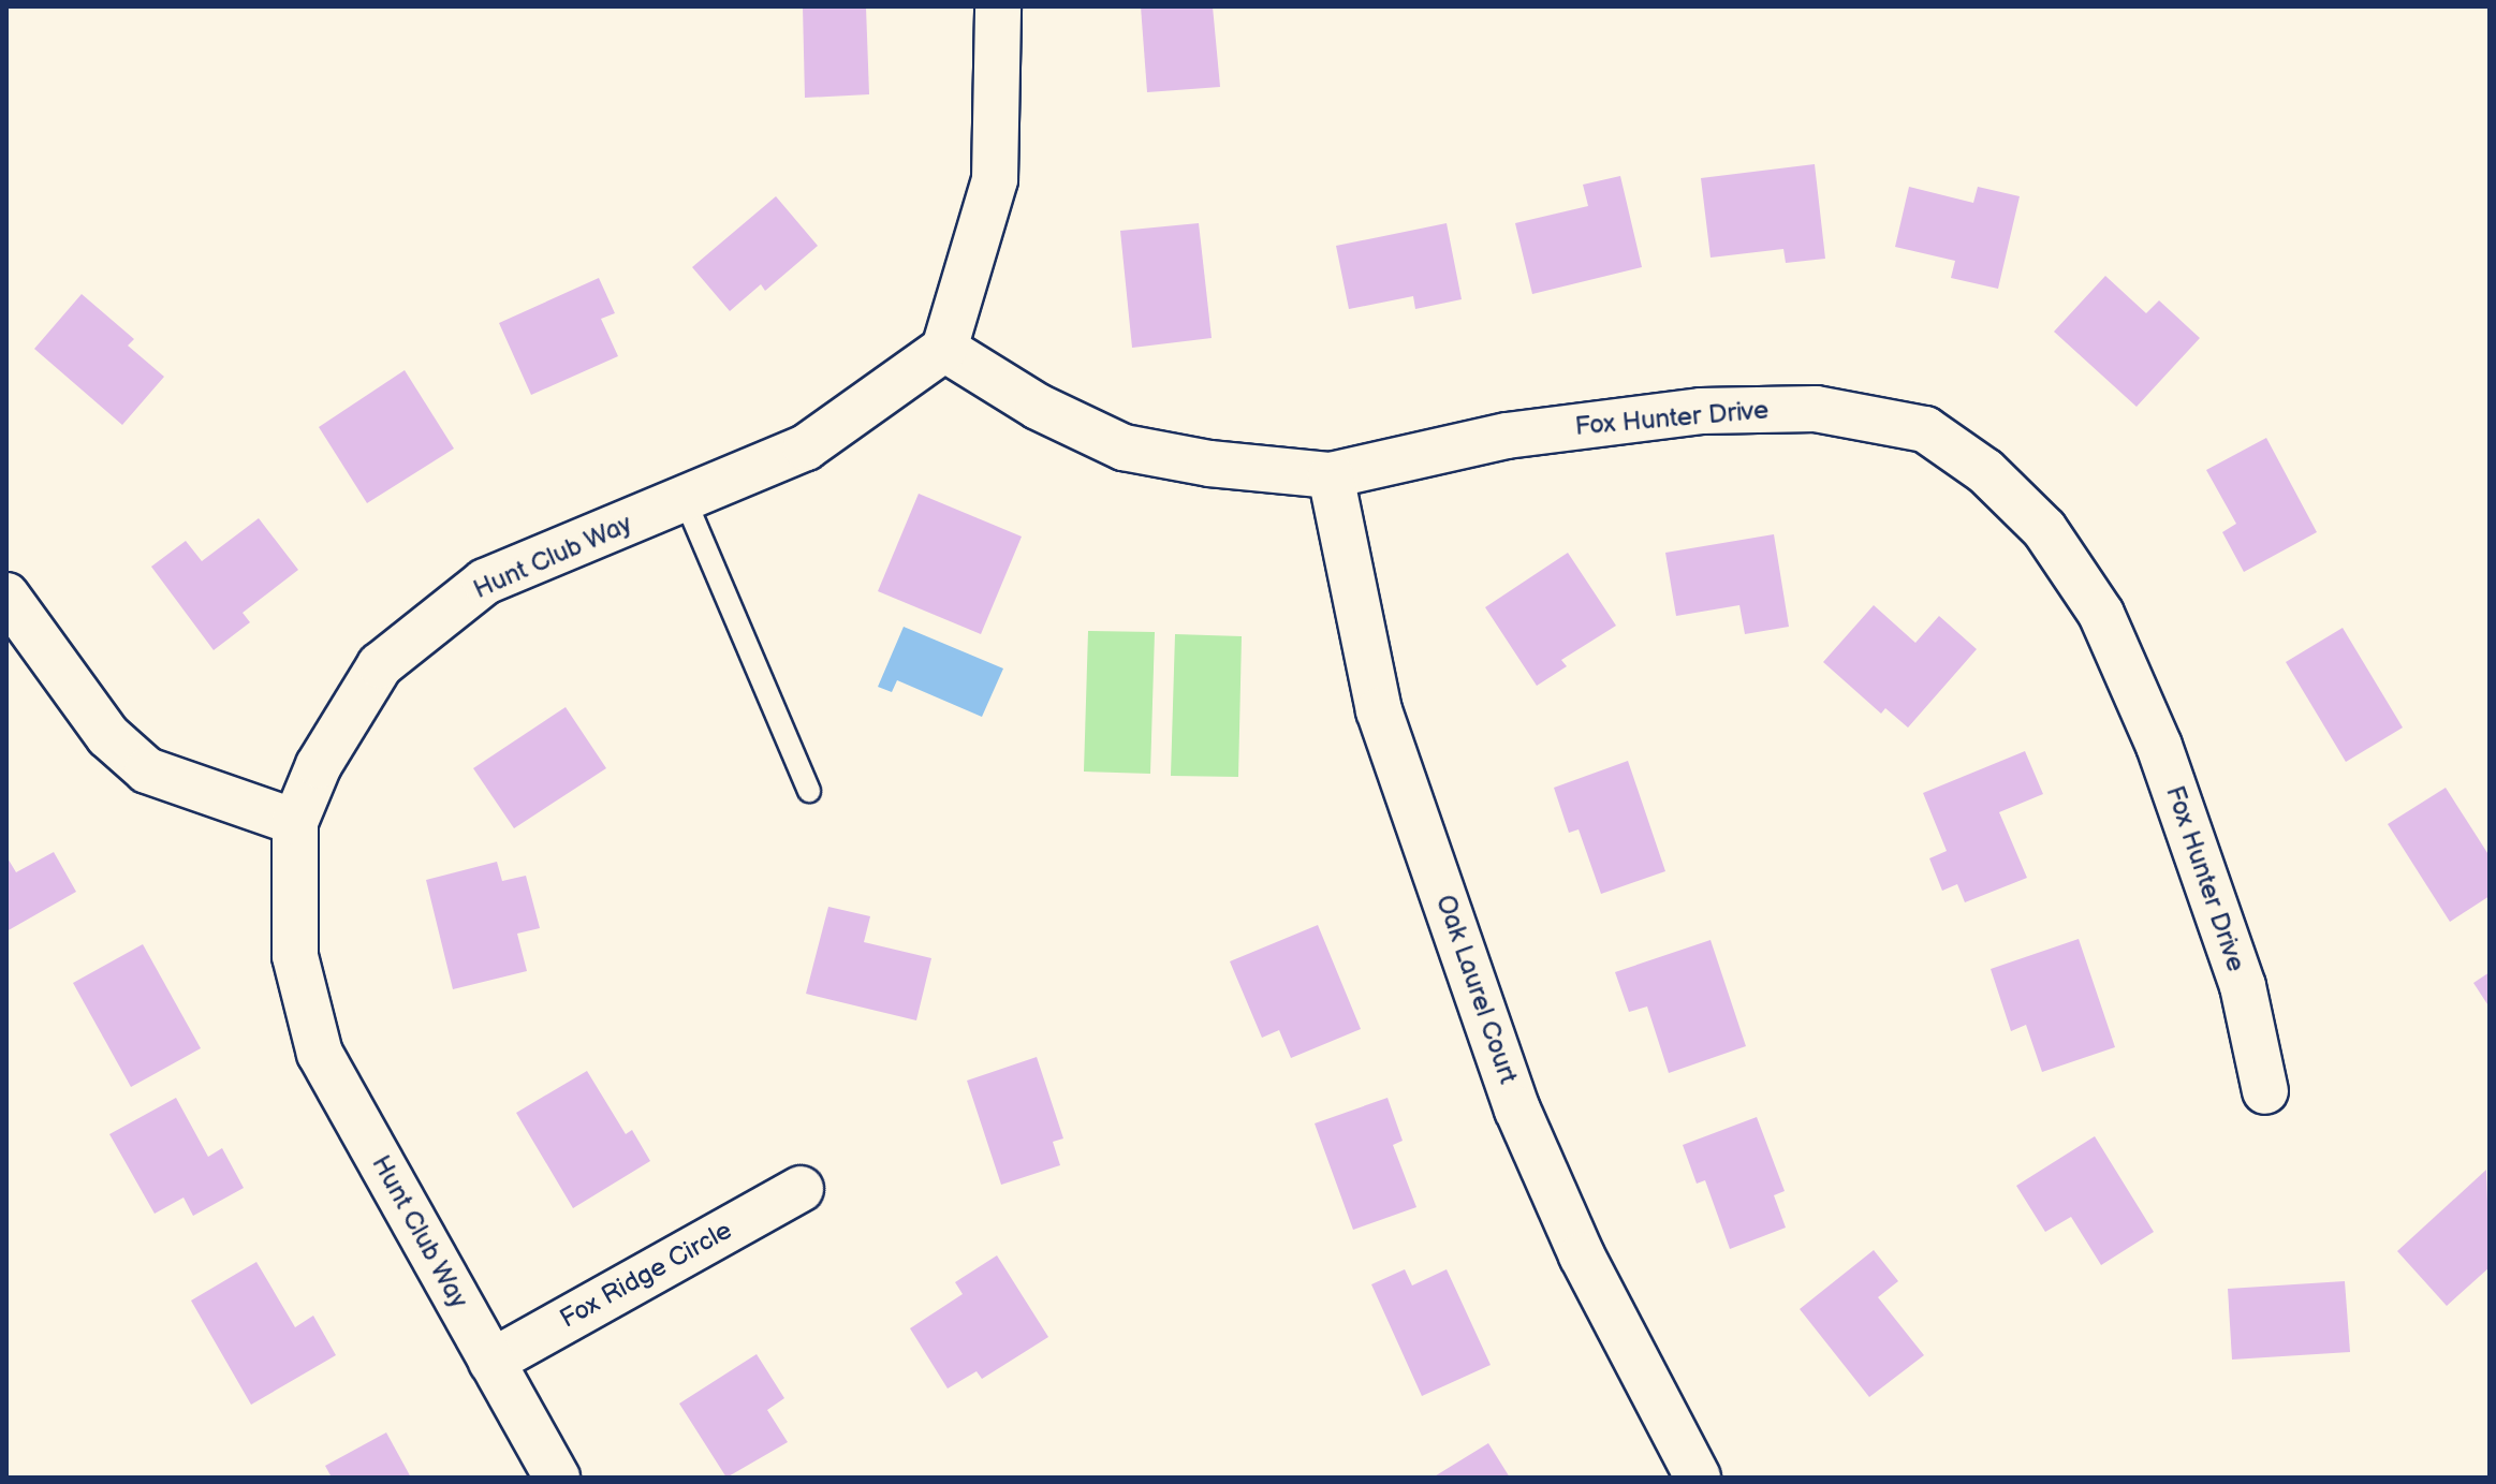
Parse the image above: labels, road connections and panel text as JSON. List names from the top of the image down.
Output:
{
  "streets": {
    "street": [
      "Fox Hunter Drive",
      "Hunt Club Way",
      "Oak Laurel Court",
      "Fox Ridge Circle"
    ]
  },
  "crossings": [
    ["Fox Hunter Drive", "Hunt Club Way"],
    ["Fox Hunter Drive", "Oak Laurel Court"],
    ["Hunt Club Way", "Fox Ridge Circle"]
  ]
}
